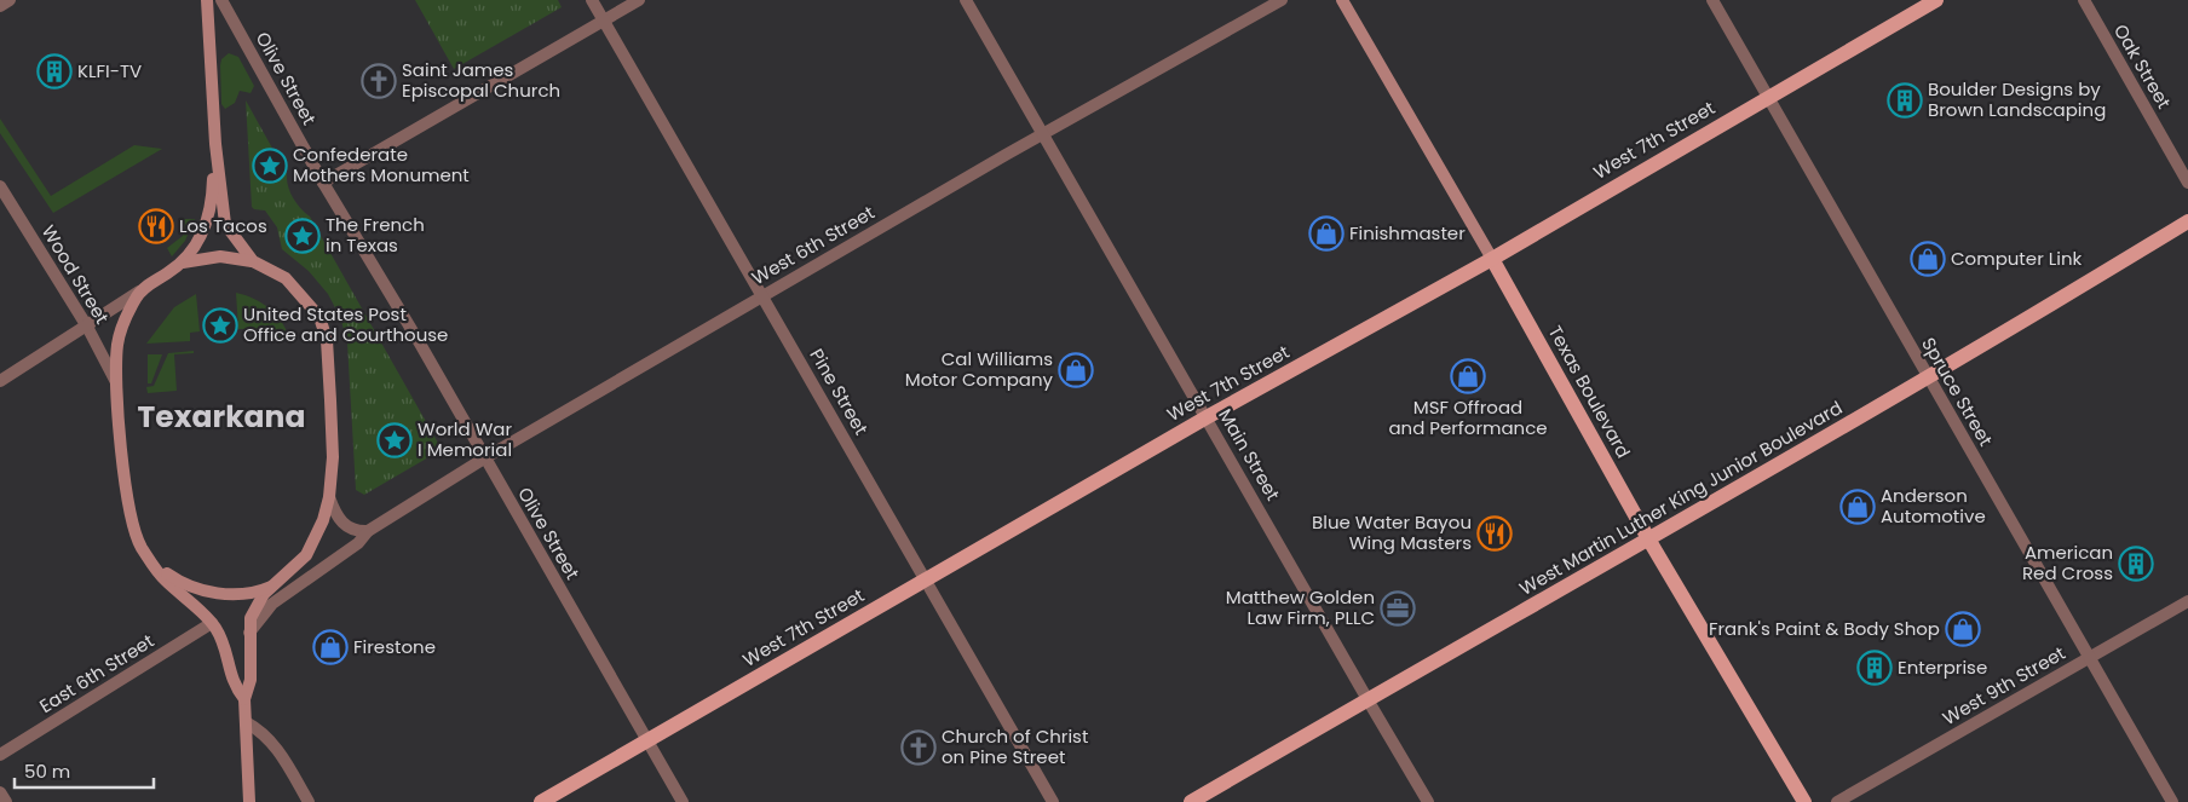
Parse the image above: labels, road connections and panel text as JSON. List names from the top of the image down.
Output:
{
  "streets": {
    "main road": ["West 7th Street", "Texas Boulevard", "West Martin Luther King Junior Boulevard"],
    "street": [
      "Oak Street",
      "Olive Street",
      "West 6th Street",
      "Wood Street",
      "Pine Street",
      "Spruce Street",
      "Main Street",
      "East 6th Street",
      "West 9th Street"
    ]
  },
  "crossings": [
    ["Olive Street", "West 7th Street"],
    ["Olive Street", "West 6th Street"],
    ["West 7th Street", "Pine Street"],
    ["West 7th Street", "Texas Boulevard"],
    ["West 7th Street", "Spruce Street"],
    ["West 7th Street", "Main Street"],
    ["West 6th Street", "Pine Street"],
    ["West 6th Street", "Main Street"],
    ["Texas Boulevard", "West Martin Luther King Junior Boulevard"],
    ["Spruce Street", "West Martin Luther King Junior Boulevard"],
    ["Spruce Street", "West 9th Street"],
    ["Main Street", "West Martin Luther King Junior Boulevard"]
  ],
  "districts": ["Texarkana"],
  "places": {
    "building": [
      "KLFI-TV",
      "Boulder Designs by Brown Landscaping",
      "American Red Cross",
      "Enterprise"
    ],
    "church": ["Saint James Episcopal Church", "Church of Christ on Pine Street"],
    "place": [
      "Confederate Mothers Monument",
      "The French in Texas",
      "United States Post Office and Courthouse",
      "World War I Memorial"
    ],
    "restaurant": ["Los Tacos", "Blue Water Bayou Wing Masters"],
    "shop": [
      "Finishmaster",
      "Computer Link",
      "Cal Williams Motor Company",
      "MSF Offroad and Performance",
      "Anderson Automotive",
      "Frank's Paint & Body Shop",
      "Firestone"
    ],
    "office": ["Matthew Golden Law Firm, PLLC"]
  },
  "scale_bar": "50 m"
}
